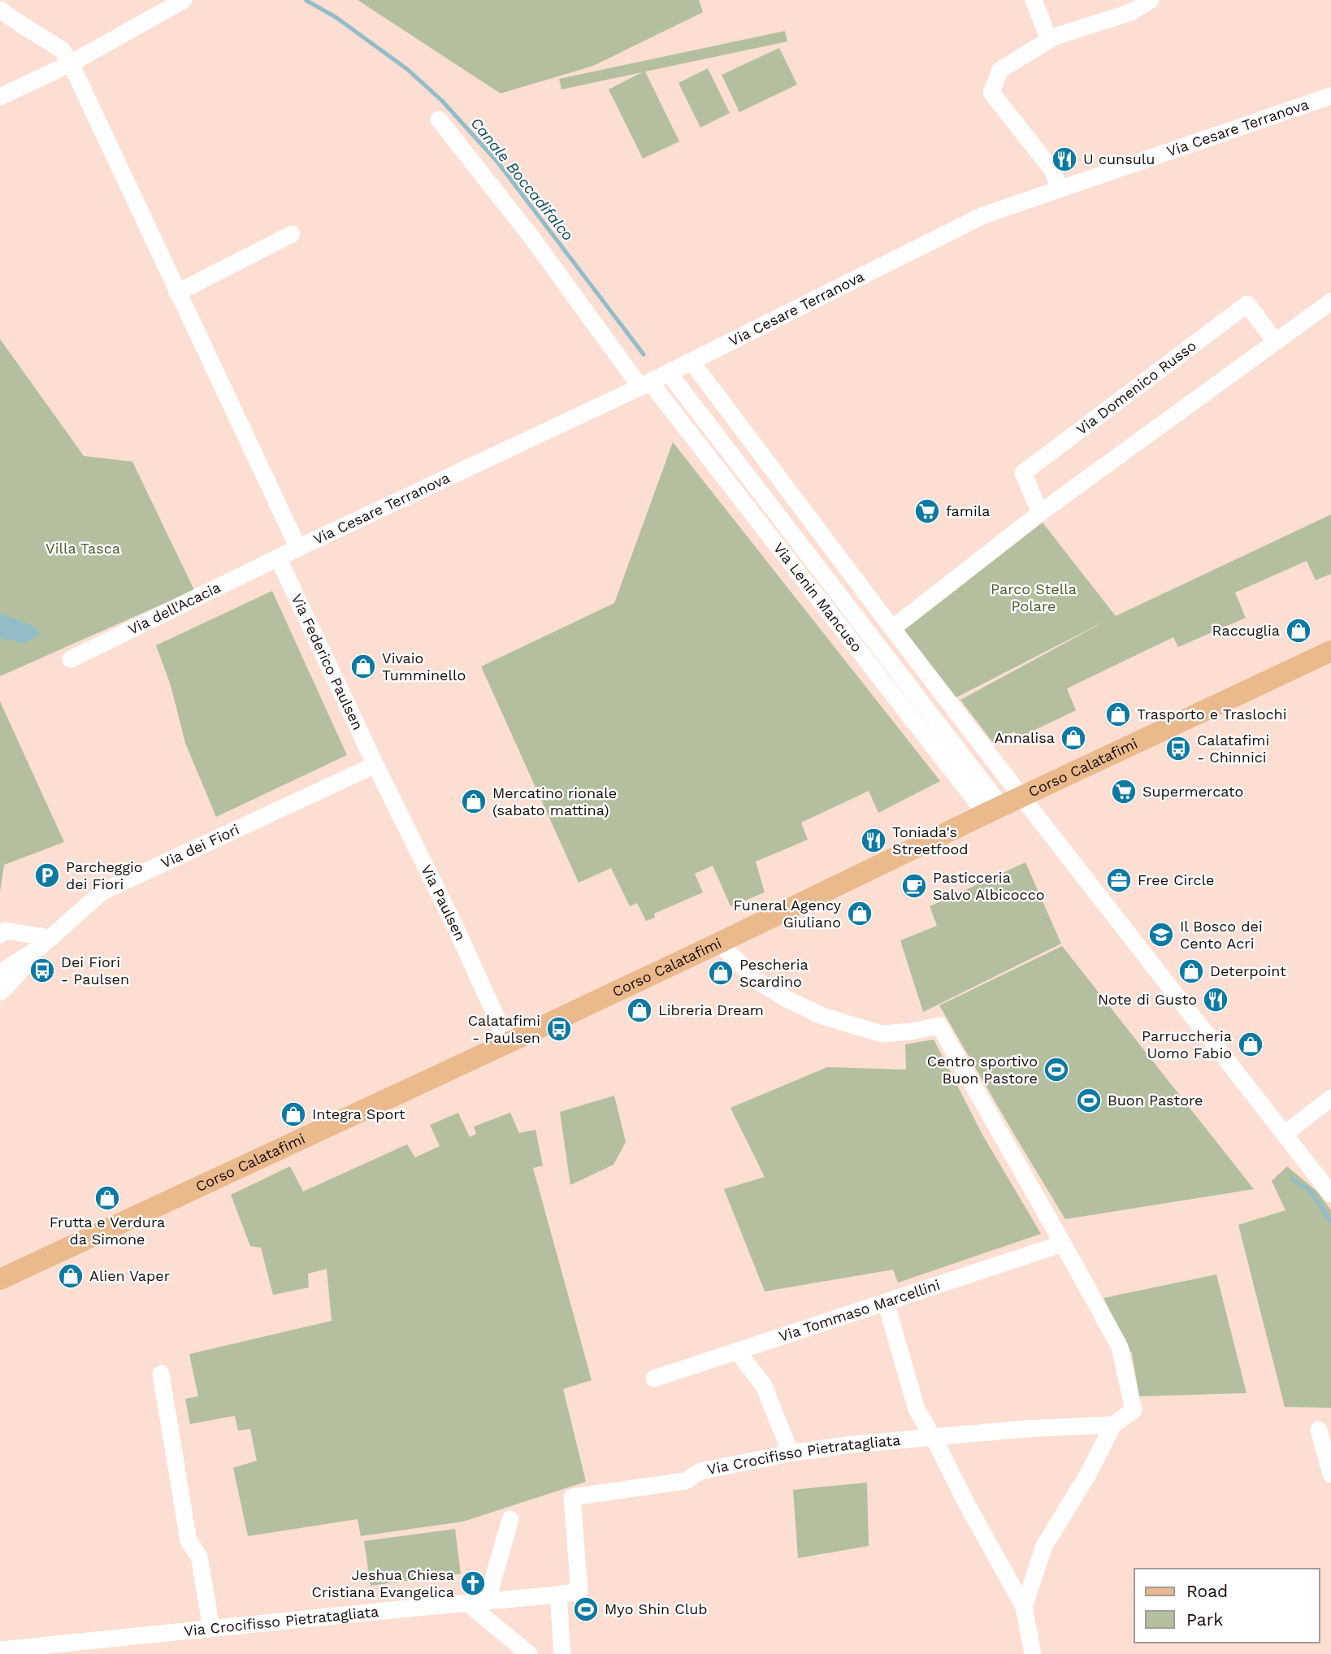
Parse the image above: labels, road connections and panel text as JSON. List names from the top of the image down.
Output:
{
  "streets": {
    "main road": ["Corso Calatafimi"],
    "street": [
      "Via Cesare Terranova",
      "Via Domenico Russo",
      "Via Lenin Mancuso",
      "Via dell'Acacia",
      "Via Federico Paulsen",
      "Via dei Fiori",
      "Via Paulsen",
      "Via Tommaso Marcellini",
      "Via Crocifisso Pietratagliata"
    ]
  },
  "crossings": [
    ["Via Cesare Terranova", "Via Lenin Mancuso"],
    ["Via Cesare Terranova", "Via dell'Acacia"],
    ["Via Cesare Terranova", "Via Federico Paulsen"],
    ["Via Lenin Mancuso", "Corso Calatafimi"],
    ["Via dell'Acacia", "Via Federico Paulsen"],
    ["Via Federico Paulsen", "Via dei Fiori"],
    ["Via Federico Paulsen", "Via Paulsen"],
    ["Corso Calatafimi", "Via Paulsen"],
    ["Via dei Fiori", "Via Paulsen"]
  ],
  "water": ["Canale Boccadifalco"],
  "parks": ["Villa Tasca", "Parco Stella Polare"],
  "places": {
    "restaurant": ["U cunsulu", "Toniada's Streetfood", "Note di Gusto"],
    "supermarket": ["famila", "Supermercato"],
    "shop": [
      "Raccuglia",
      "Vivaio Tumminello",
      "Trasporto e Traslochi",
      "Annalisa",
      "Mercatino rionale (sabato mattina)",
      "Funeral Agency Giuliano",
      "Deterpoint",
      "Pescheria Scardino",
      "Libreria Dream",
      "Parruccheria Uomo Fabio",
      "Integra Sport",
      "Frutta e Verdura da Simone",
      "Alien Vaper"
    ],
    "bus stop": ["Calatafimi - Chinnici", "Dei Fiori - Paulsen", "Calatafimi - Paulsen"],
    "parking": ["Parcheggio dei Fiori"],
    "office": ["Free Circle"],
    "cafe": ["Pasticceria Salvo Albicocco"],
    "school or university": ["Il Bosco dei Cento Acri"],
    "sports": ["Centro sportivo Buon Pastore", "Buon Pastore", "Myo Shin Club"],
    "church": ["Jeshua Chiesa Cristiana Evangelica"]
  },
  "legend": ["Road", "Park"]
}
